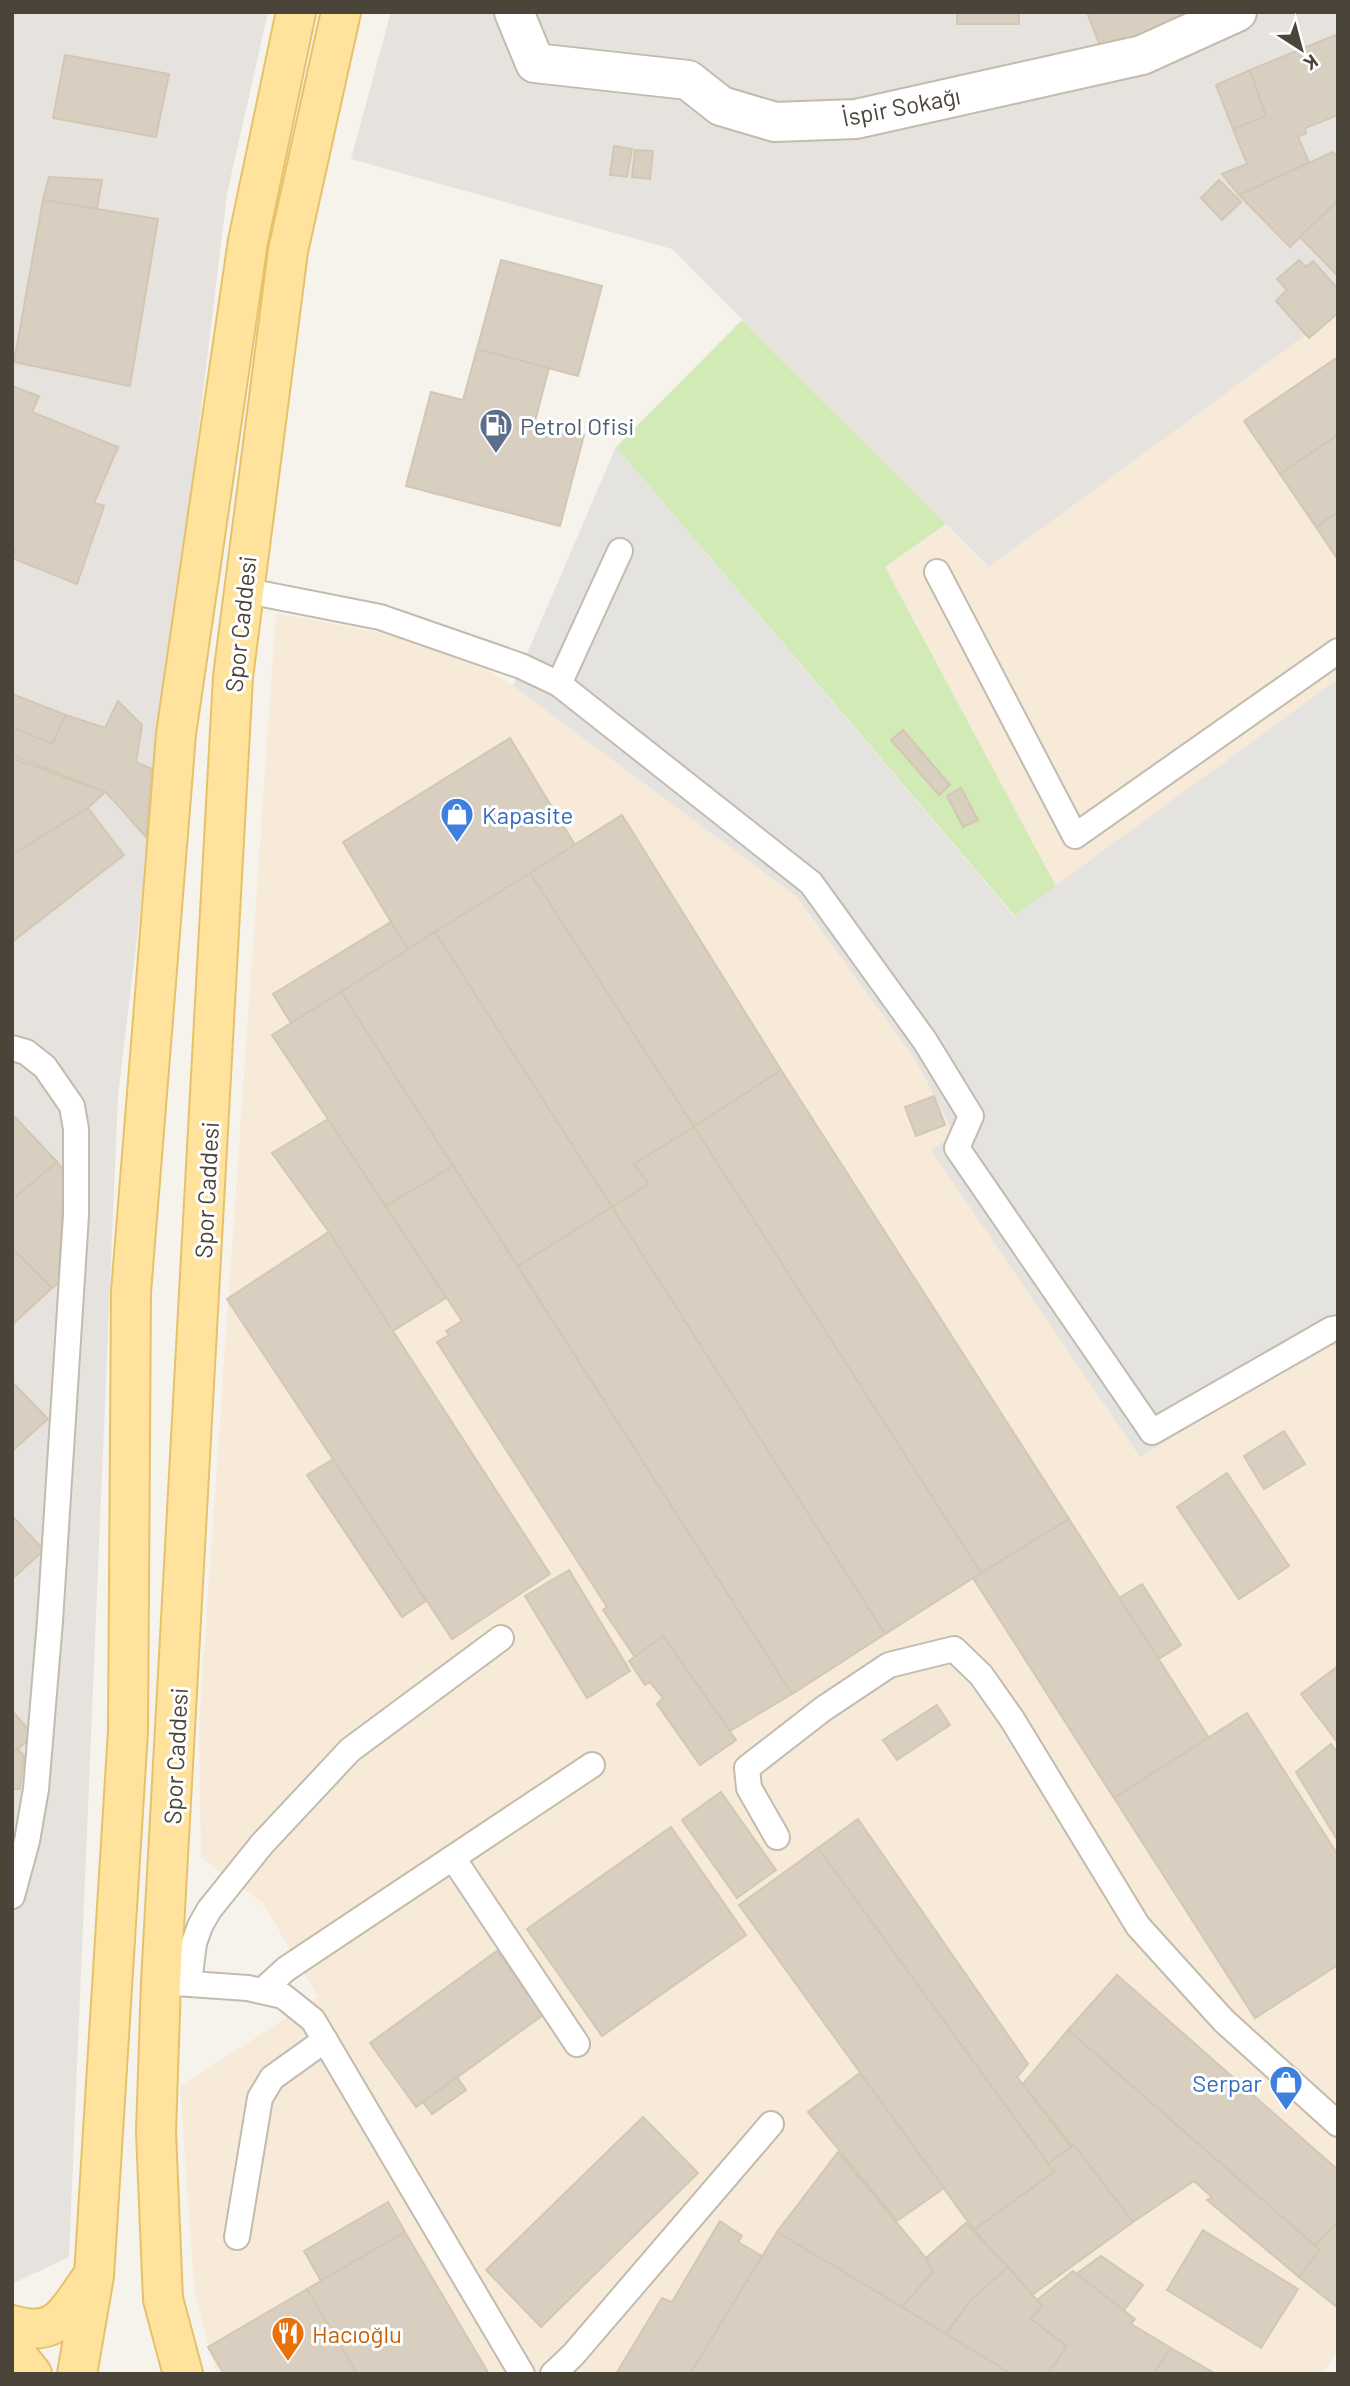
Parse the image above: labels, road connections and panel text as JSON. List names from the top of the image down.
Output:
{
  "streets": {
    "main road": ["Spor Caddesi"],
    "street": ["İspir Sokağı"]
  },
  "places": {
    "fuel station": ["Petrol Ofisi"],
    "shop": ["Kapasite", "Serpar"],
    "restaurant": ["Hacıoğlu"]
  },
  "north": "bottom right"
}
